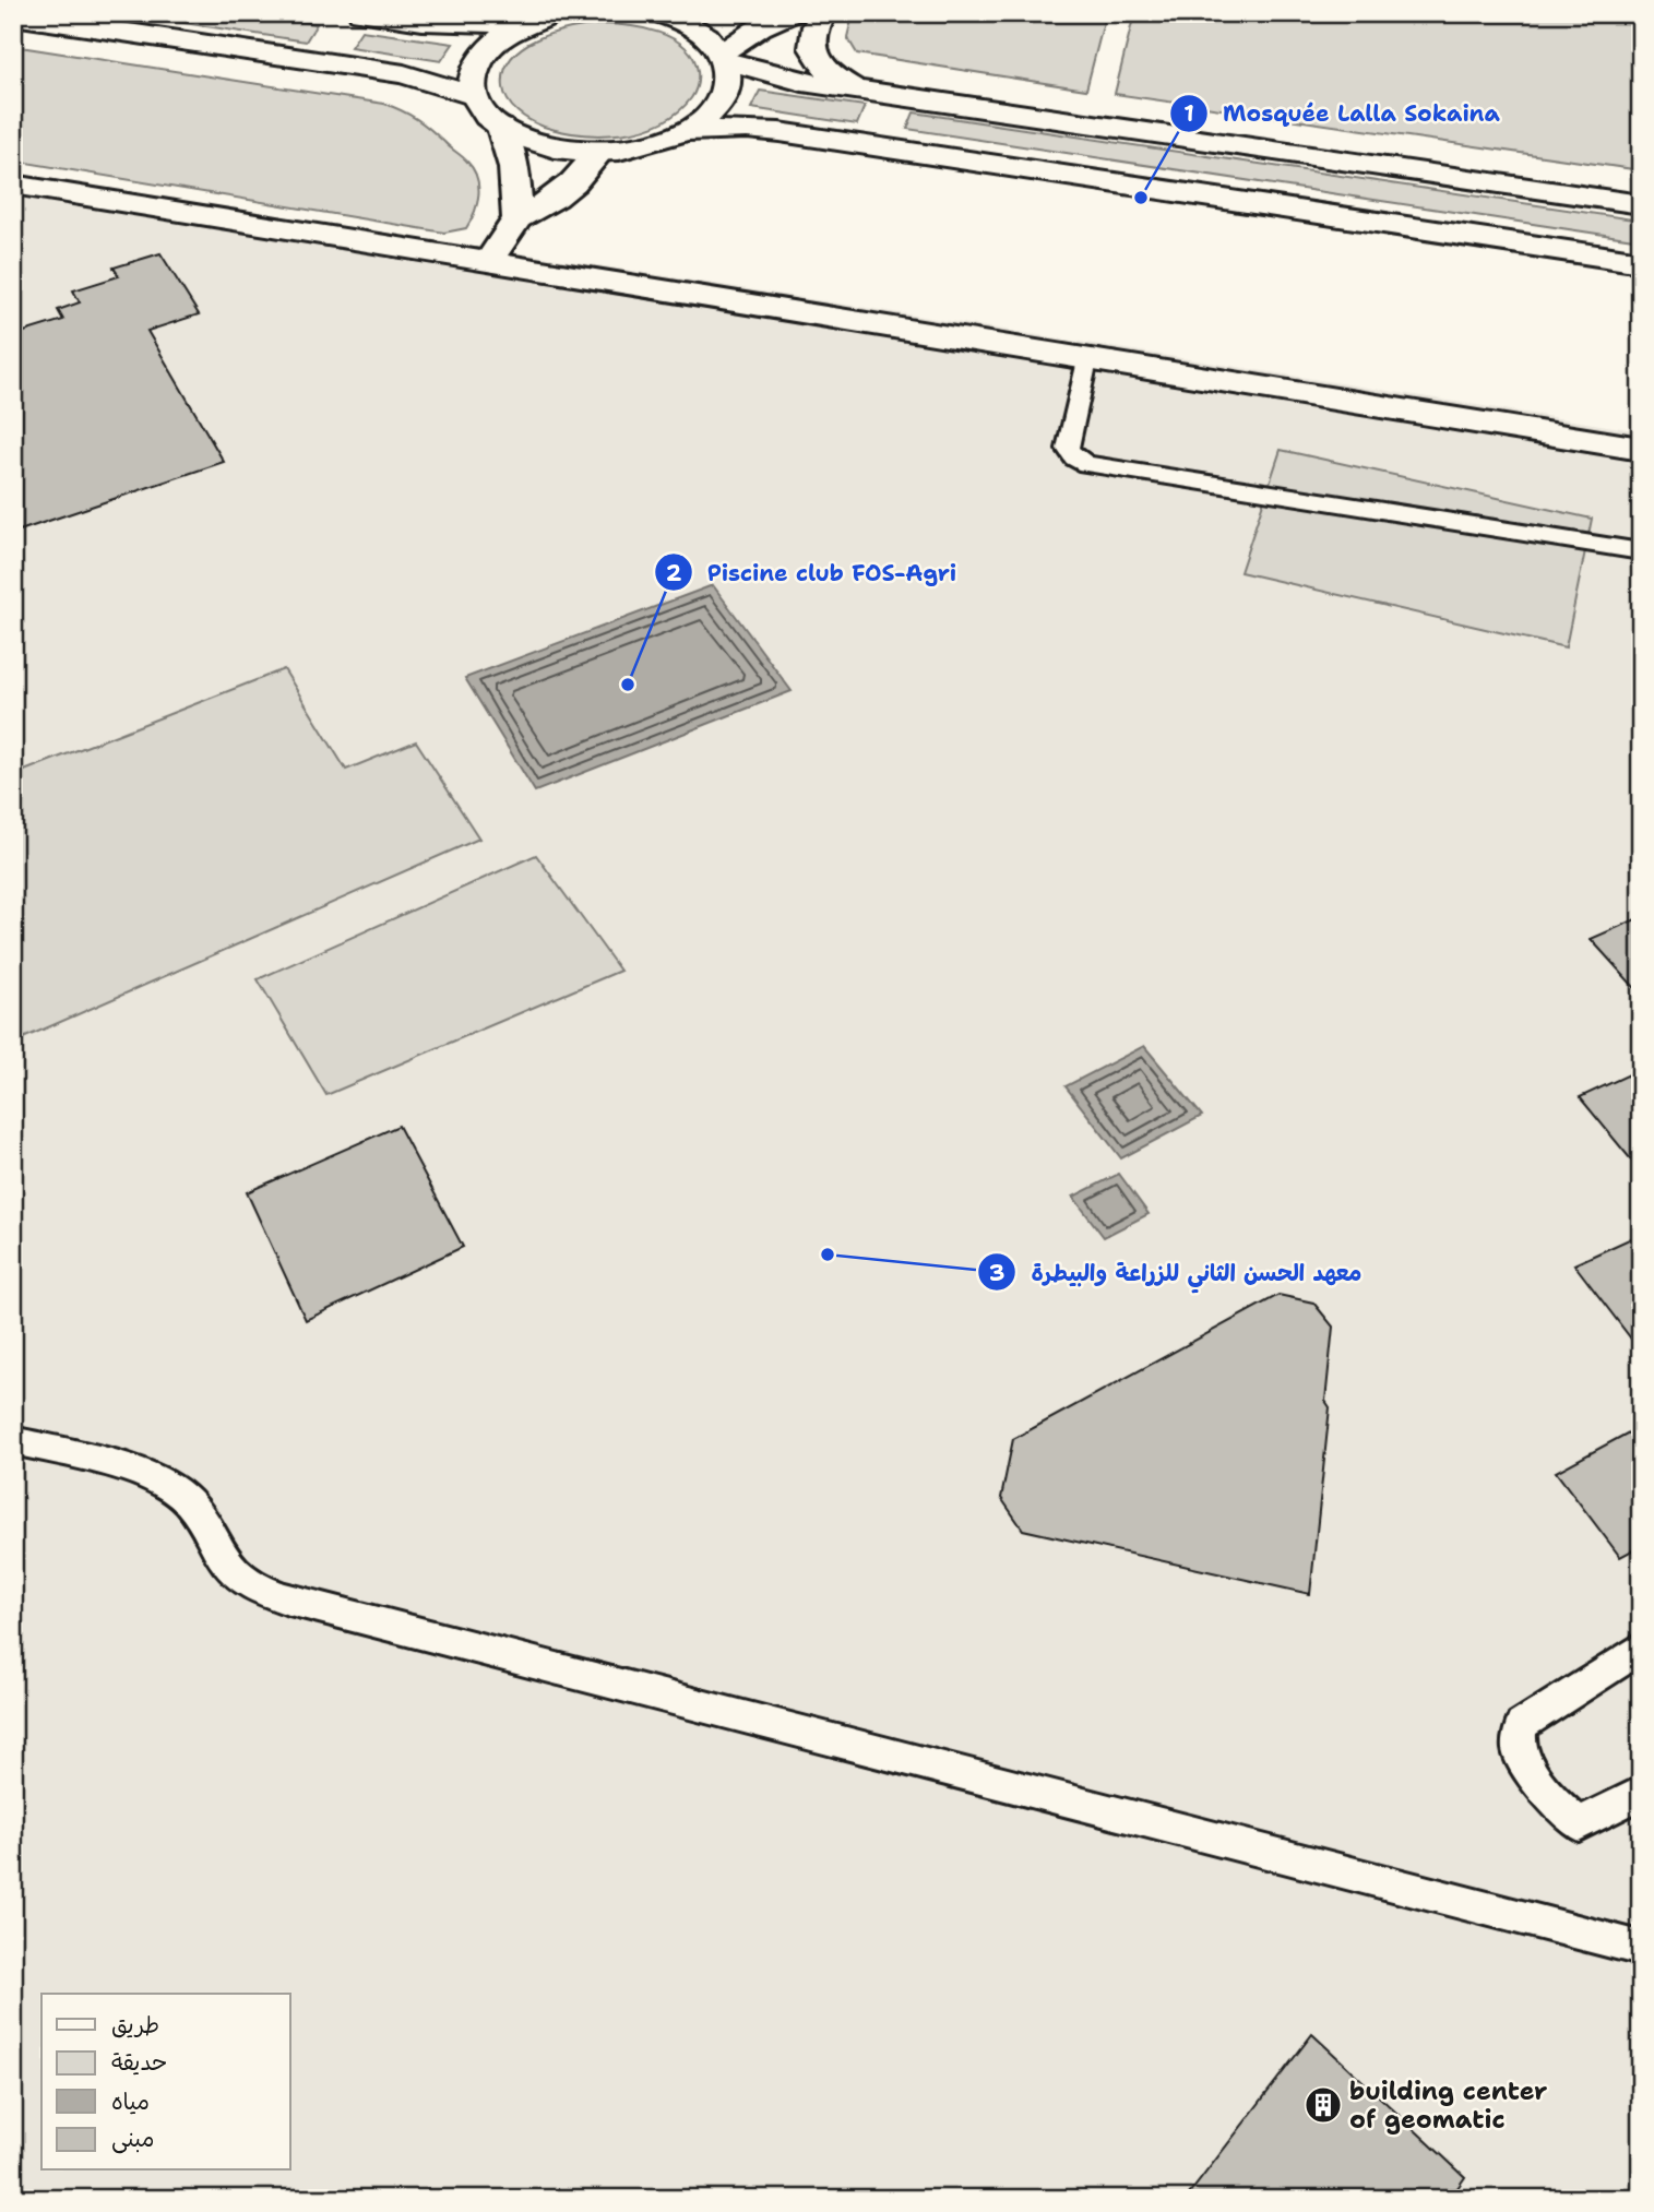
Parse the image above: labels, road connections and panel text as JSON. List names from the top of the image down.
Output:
{
  "places": {
    "other": ["Mosquée Lalla Sokaina", "Piscine club FOS-Agri", "معهد الحسن الثاني للزراعة والبيطرة"],
    "building": ["building center of geomatic"]
  },
  "legend": [
    "طريق",
    "حديقة",
    "مياه",
    "مبنى"
  ]
}
